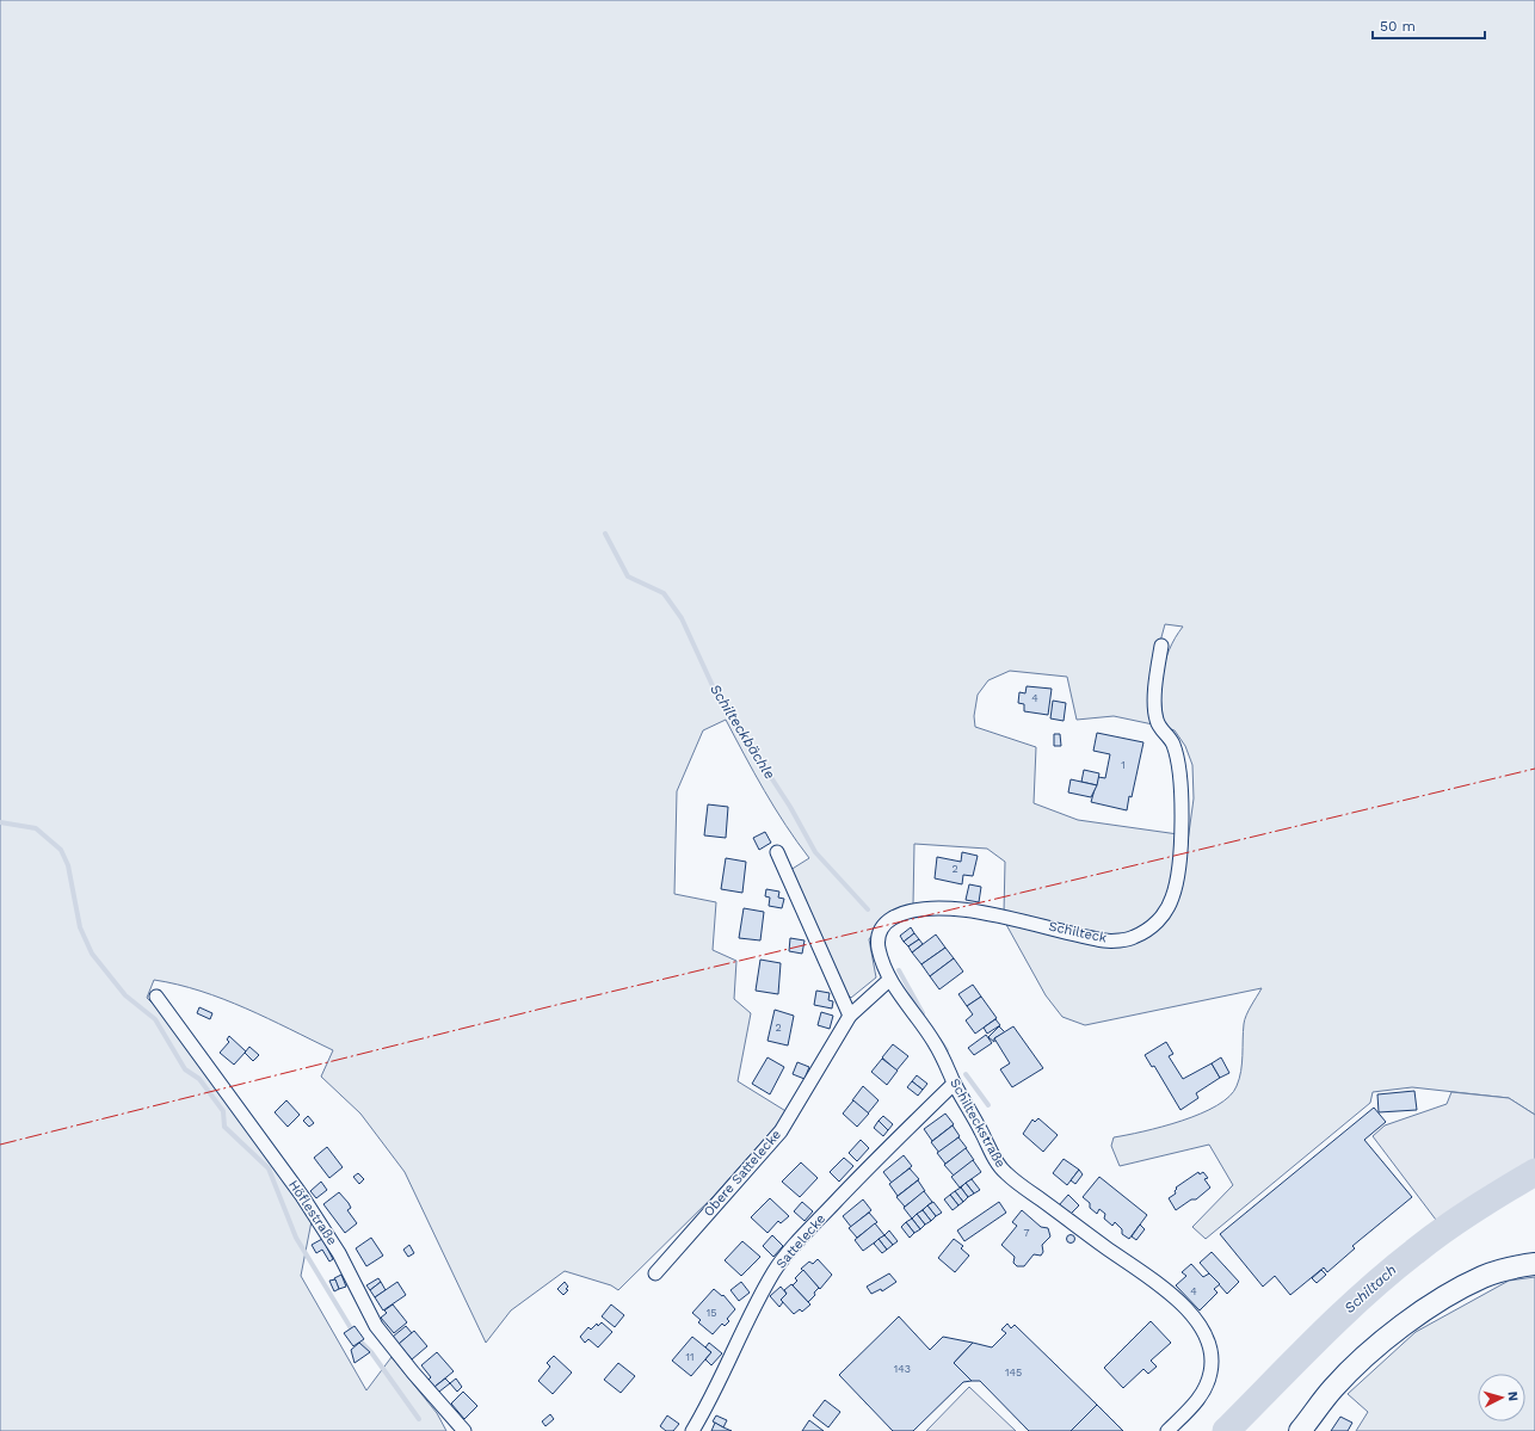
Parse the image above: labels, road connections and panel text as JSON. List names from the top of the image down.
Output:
{
  "streets": {
    "street": [
      "Schilteck",
      "Schilteckstraße",
      "Obere Sattelecke",
      "Höflestraße",
      "Sattelecke"
    ]
  },
  "crossings": [
    ["Schilteck", "Schilteckstraße"],
    ["Schilteckstraße", "Sattelecke"]
  ],
  "water": ["Schilteckbächle", "Schiltach"],
  "house_numbers": [
    "4",
    "1",
    "2",
    "2",
    "7",
    "4",
    "15",
    "11",
    "143",
    "145"
  ],
  "scale_bar": "50 m",
  "north": "right"
}
